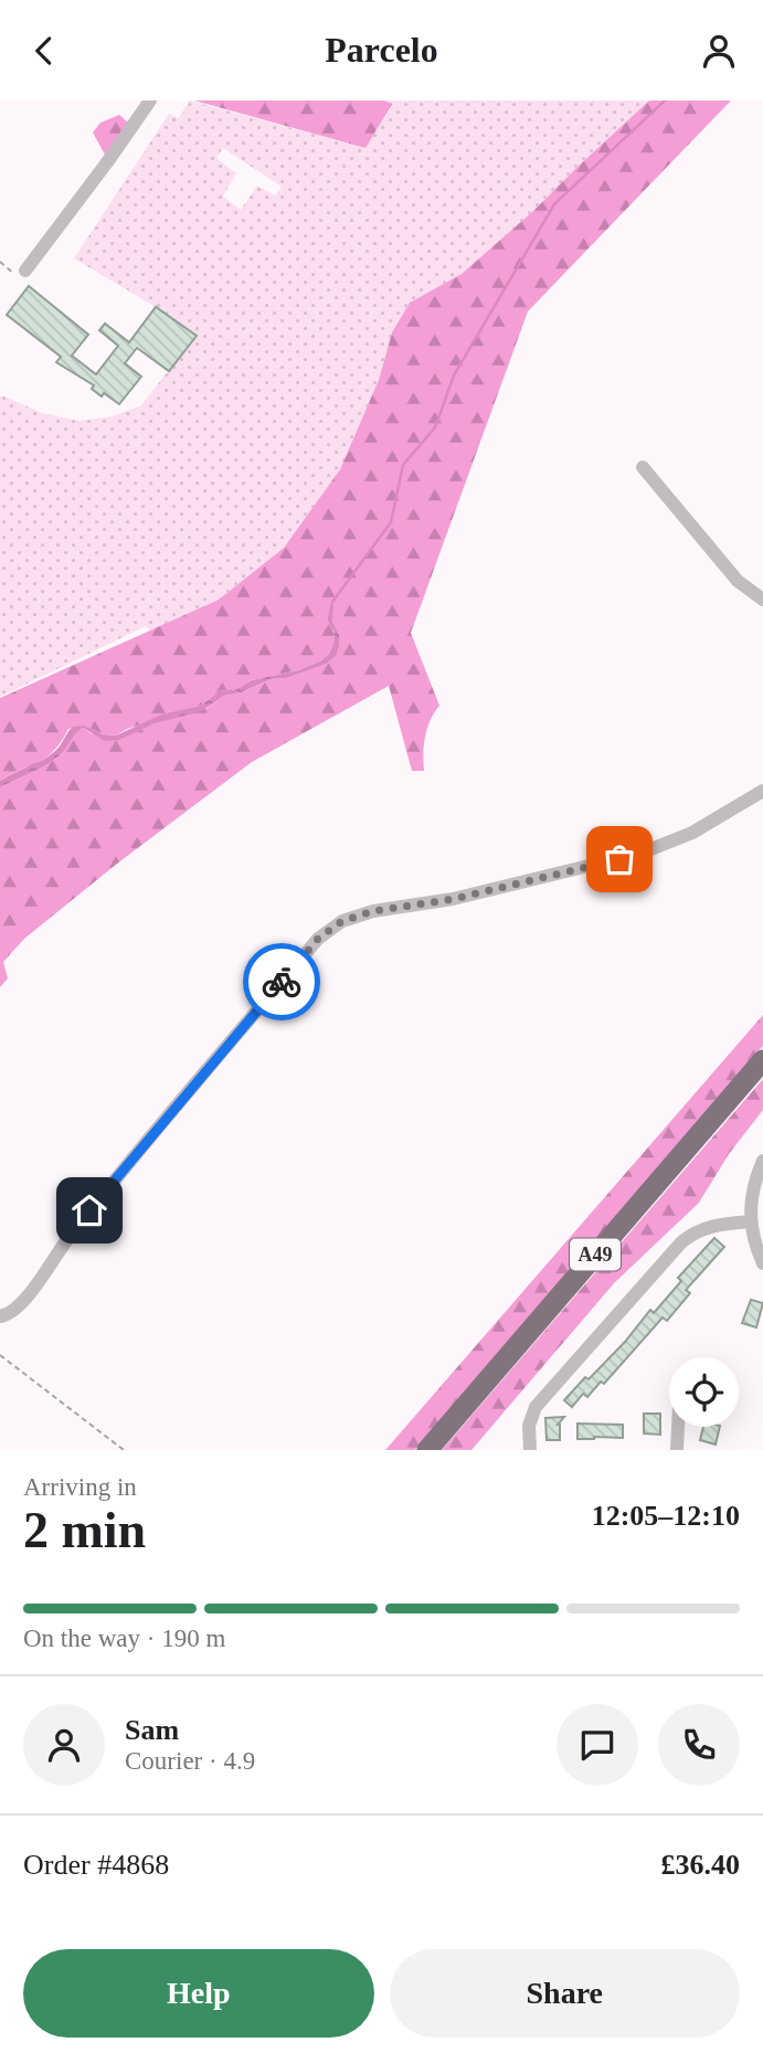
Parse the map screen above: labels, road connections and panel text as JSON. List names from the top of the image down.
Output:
{
  "streets": {
    "highway": ["A49"]
  },
  "page": {
    "header": "Parcelo",
    "heading": ["2 min", "Arriving in", "12:05–12:10"],
    "panel": [
      "Sam",
      "Courier · 4.9",
      "Order #4868",
      "£36.40"
    ],
    "bar": "On the way · 190 m",
    "buttons": ["Help", "Share"]
  }
}
